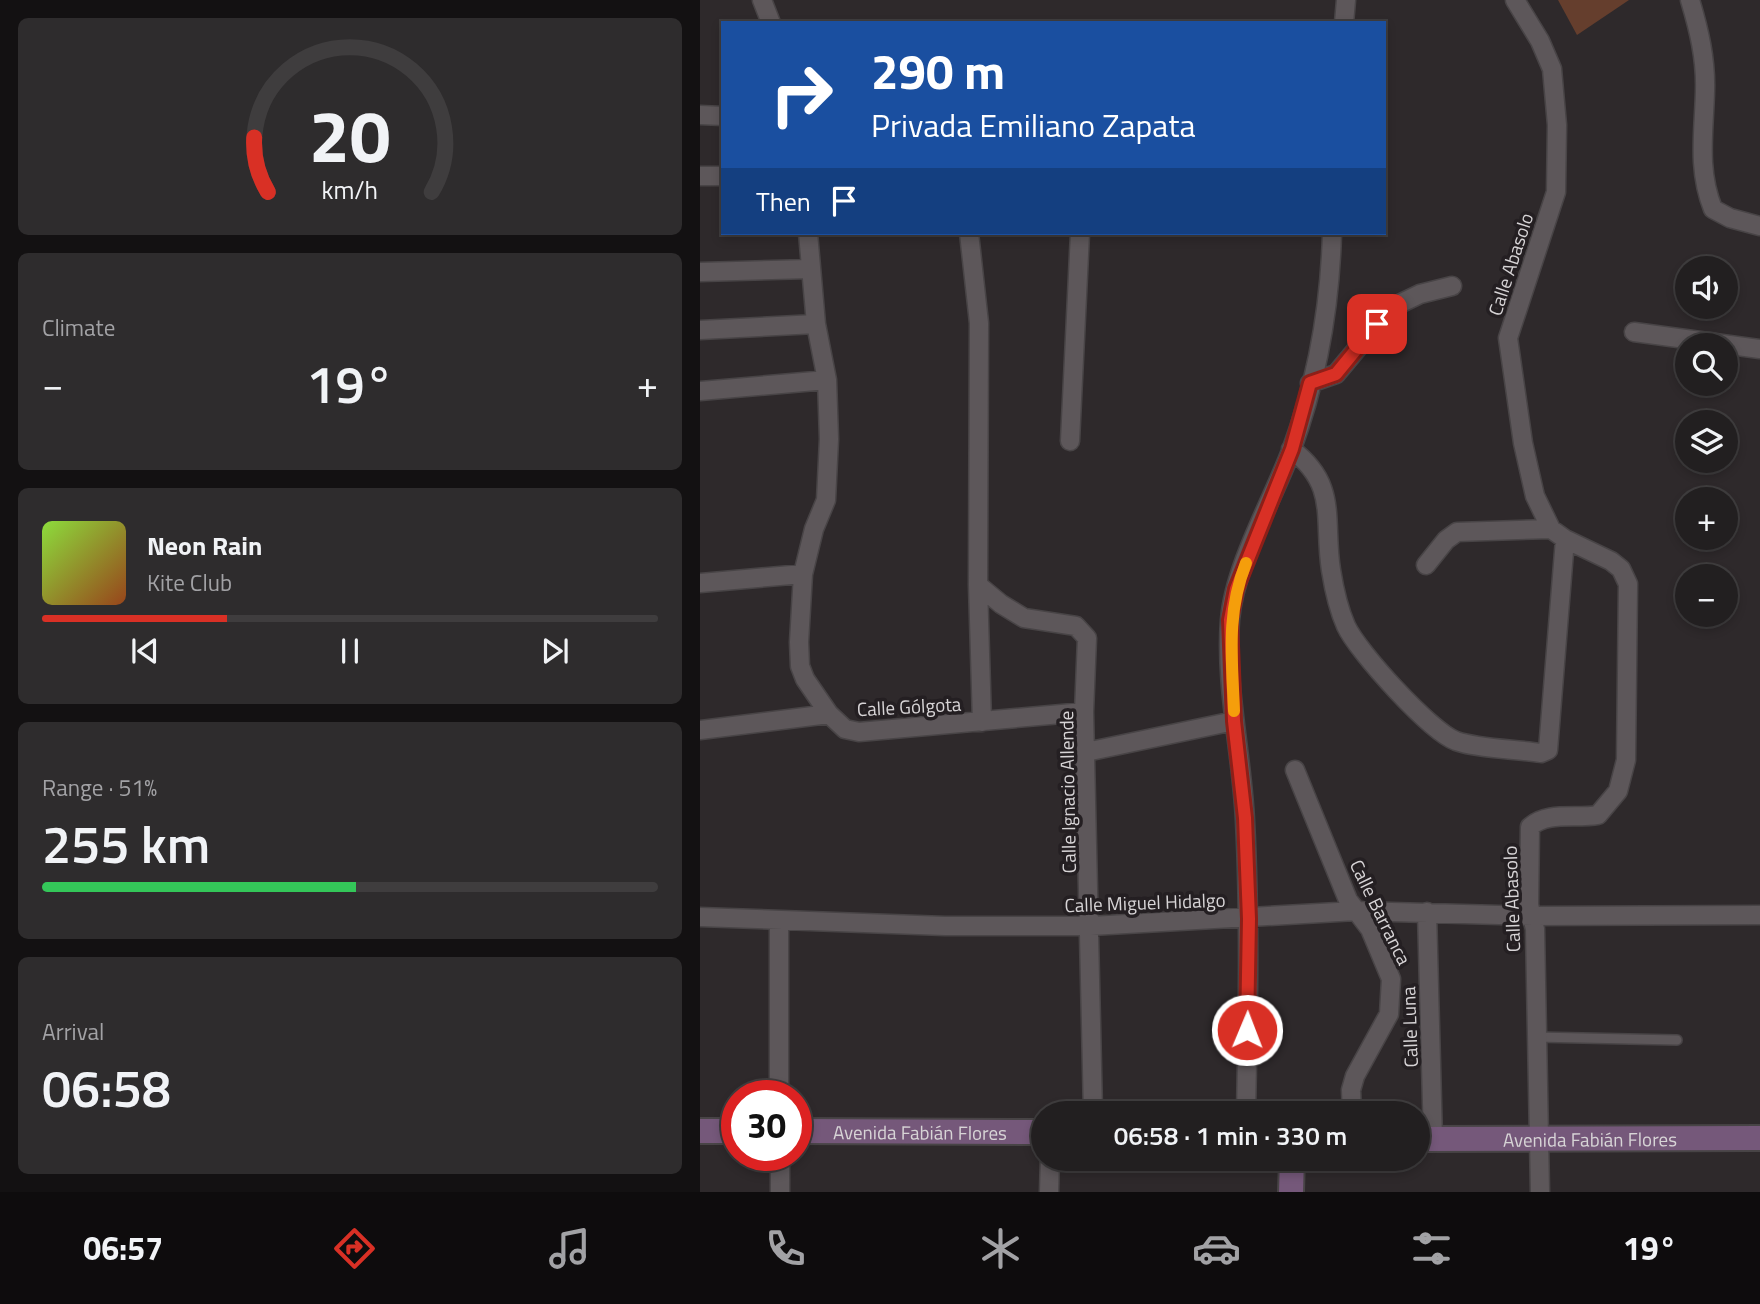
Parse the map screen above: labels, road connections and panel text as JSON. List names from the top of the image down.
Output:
{
  "streets": {
    "main road": ["Avenida Fabián Flores"],
    "street": [
      "Calle Abasolo",
      "Calle Gólgota",
      "Calle Ignacio Allende",
      "Calle Miguel Hidalgo",
      "Calle Barranca",
      "Calle Luna"
    ]
  },
  "crossings": [
    ["Calle Abasolo", "Calle Miguel Hidalgo"],
    ["Calle Abasolo", "Avenida Fabián Flores"],
    ["Calle Gólgota", "Calle Ignacio Allende"],
    ["Calle Ignacio Allende", "Calle Miguel Hidalgo"],
    ["Calle Miguel Hidalgo", "Calle Barranca"],
    ["Calle Miguel Hidalgo", "Calle Luna"]
  ],
  "page": {
    "turn": ["290 m", "Privada Emiliano Zapata"],
    "then": "Then",
    "tile": [
      "Climate",
      ["Range · 51%", "255 km"],
      ["Arrival", "06:58"]
    ],
    "map_buttons": ["+", "−"],
    "heat": ["−", "19°", "+"],
    "song": ["Neon Rain", "Kite Club"],
    "limit": "30",
    "trip": "06:58 · 1 min · 330 m",
    "tabs": ["06:57", "19°"],
    "gauge": ["20", "km/h"]
  }
}
